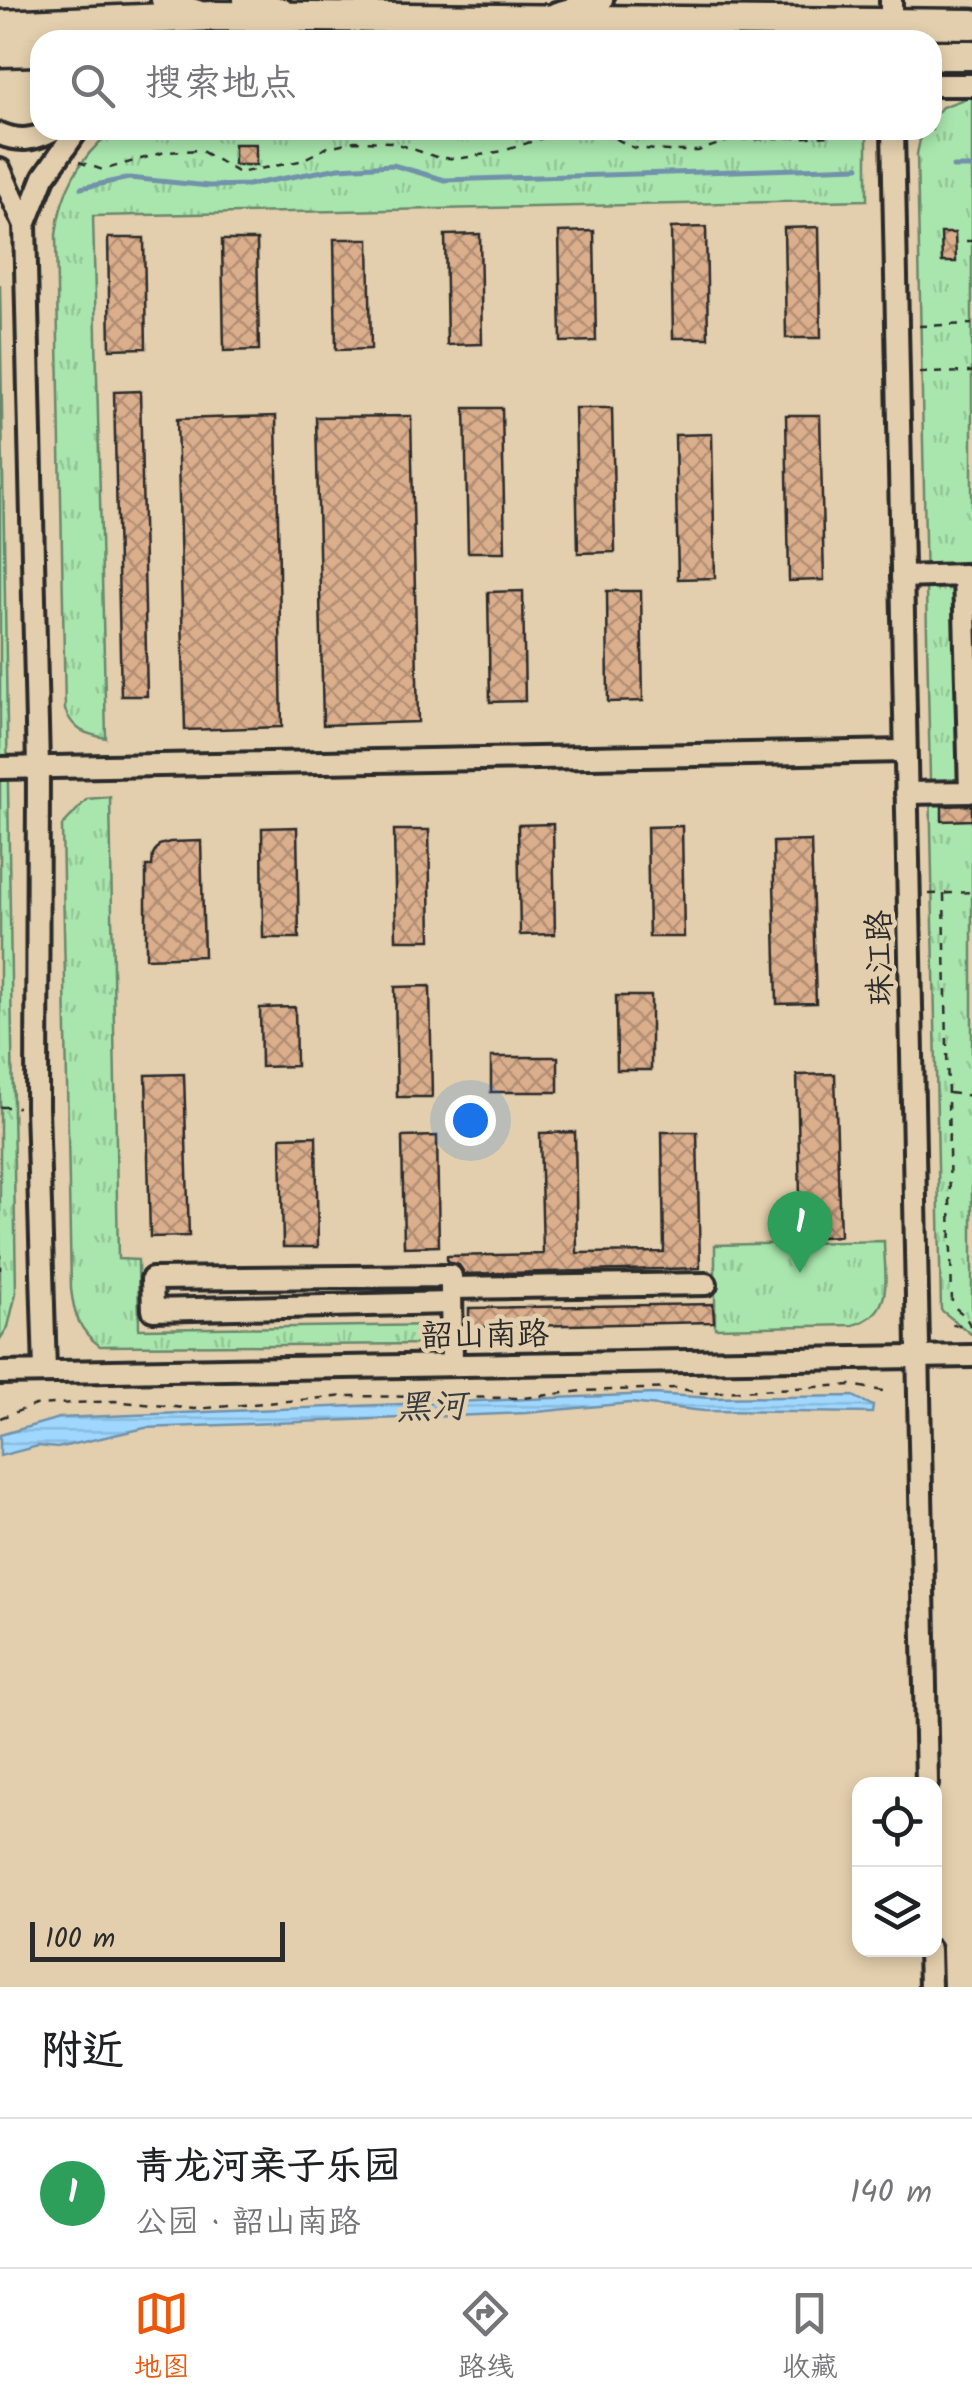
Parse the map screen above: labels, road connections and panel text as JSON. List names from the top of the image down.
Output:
{
  "streets": {
    "street": ["珠江路", "韶山南路"]
  },
  "crossings": [
    ["珠江路", "韶山南路"]
  ],
  "water": ["黑河"],
  "scale_bar": "100 m",
  "page": {
    "search": "搜索地点",
    "pins": "1",
    "scale": "100 m",
    "heading": "附近",
    "list": [
      {
        "mark": "1",
        "name": "青龙河亲子乐园",
        "note": "公园 · 韶山南路",
        "value": "140 m"
      }
    ],
    "nav": ["地图", "路线", "收藏"]
  }
}
